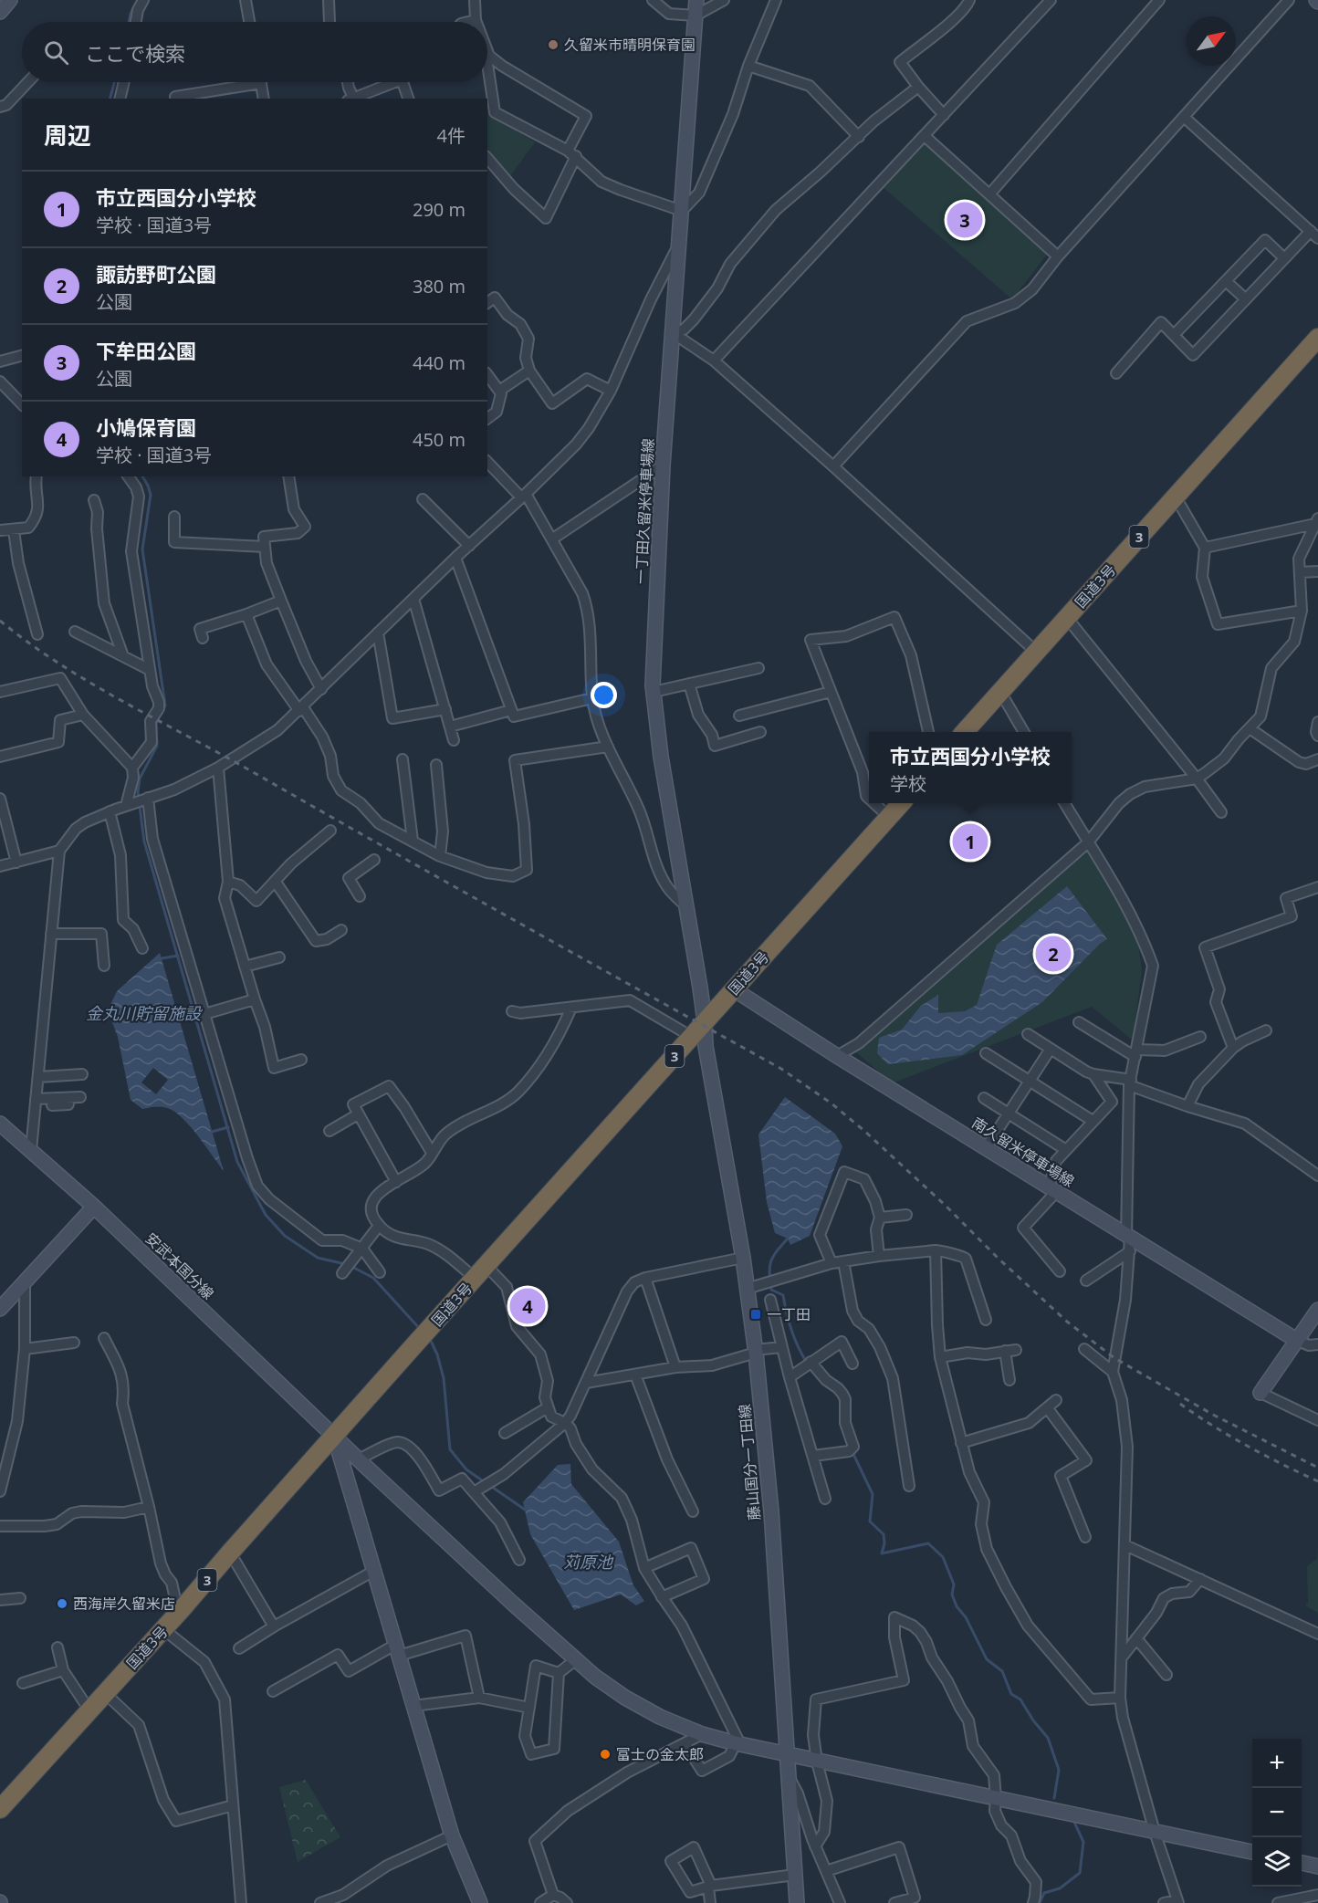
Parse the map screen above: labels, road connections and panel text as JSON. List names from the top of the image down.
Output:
{
  "streets": {
    "highway": ["3", "国道3号"],
    "main road": [
      "一丁田久留米停車場線",
      "南久留米停車場線",
      "安武本国分線",
      "藤山国分一丁田線"
    ]
  },
  "crossings": [
    ["一丁田久留米停車場線", "国道3号"],
    ["一丁田久留米停車場線", "藤山国分一丁田線"],
    ["国道3号", "南久留米停車場線"],
    ["国道3号", "安武本国分線"],
    ["国道3号", "藤山国分一丁田線"],
    ["安武本国分線", "藤山国分一丁田線"]
  ],
  "water": ["金丸川貯留施設", "苅原池"],
  "places": {
    "other": ["久留米市晴明保育園", "西海岸久留米店", "富士の金太郎"],
    "transit": ["一丁田"]
  },
  "north": "top right",
  "page": {
    "search": "ここで検索",
    "heading": ["周辺", "4件"],
    "list": [
      {
        "mark": "1",
        "name": "市立西国分小学校",
        "note": "学校 · 国道3号",
        "value": "290 m"
      },
      {
        "mark": "2",
        "name": "諏訪野町公園",
        "note": "公園",
        "value": "380 m"
      },
      {
        "mark": "3",
        "name": "下牟田公園",
        "note": "公園",
        "value": "440 m"
      },
      {
        "mark": "4",
        "name": "小鳩保育園",
        "note": "学校 · 国道3号",
        "value": "450 m"
      }
    ],
    "pins": [
      "3",
      "1",
      "2",
      "4"
    ],
    "popup": ["市立西国分小学校", "学校"],
    "map_buttons": ["+", "−"]
  }
}
